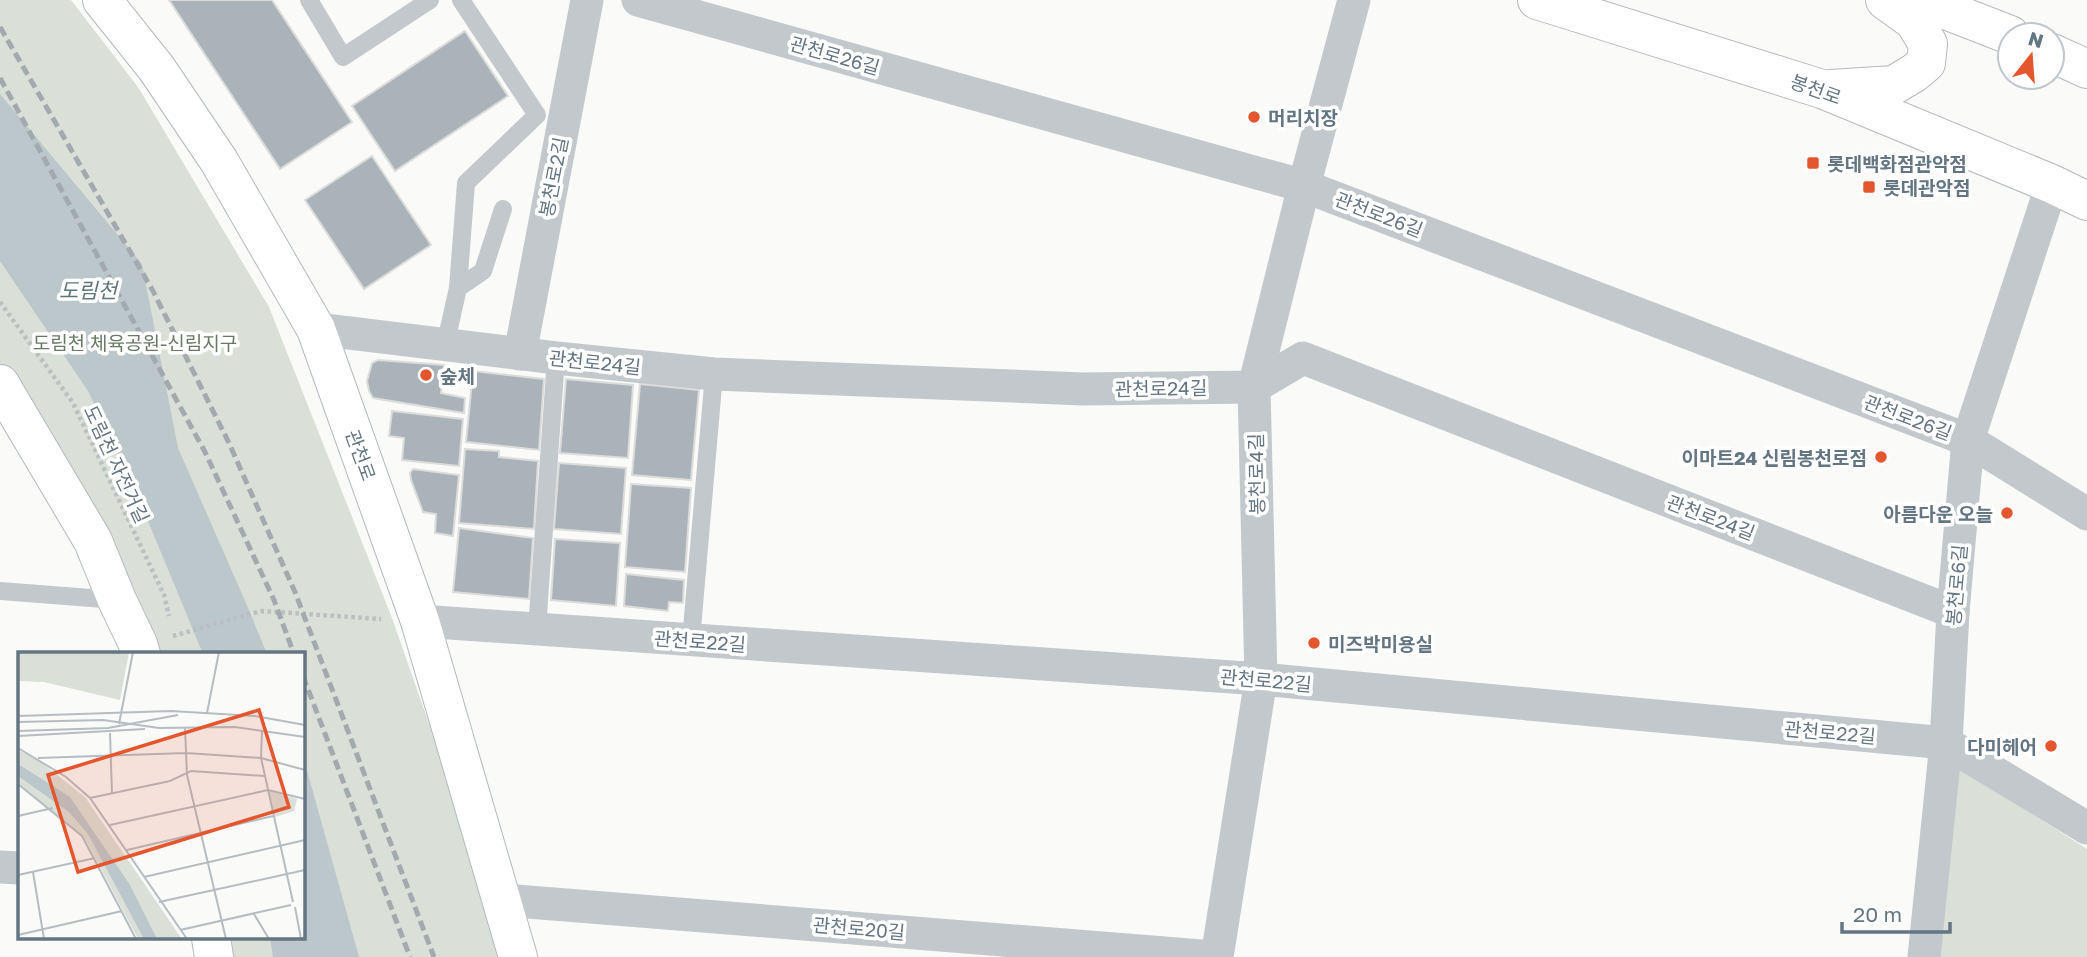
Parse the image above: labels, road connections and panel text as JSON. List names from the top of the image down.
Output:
{
  "streets": {
    "main road": ["봉천로", "관천로"],
    "street": [
      "관천로26길",
      "봉천로2길",
      "관천로24길",
      "봉천로4길",
      "봉천로6길",
      "관천로22길",
      "관천로20길"
    ],
    "path": ["도림천 자전거길"]
  },
  "crossings": [
    ["관천로26길", "봉천로4길"],
    ["관천로26길", "봉천로6길"],
    ["봉천로", "봉천로6길"],
    ["봉천로2길", "관천로24길"],
    ["관천로24길", "관천로"],
    ["관천로24길", "봉천로4길"],
    ["관천로24길", "봉천로6길"],
    ["관천로", "관천로22길"],
    ["관천로", "관천로20길"],
    ["봉천로4길", "관천로22길"],
    ["봉천로4길", "관천로20길"],
    ["봉천로6길", "관천로22길"]
  ],
  "water": ["도림천"],
  "parks": ["도림천 체육공원-신림지구"],
  "places": {
    "other": [
      "머리치장",
      "숲체",
      "이마트24 신림봉천로점",
      "아름다운 오늘",
      "미즈박미용실",
      "다미헤어"
    ],
    "transit": ["롯데백화점관악점", "롯데관악점"]
  },
  "scale_bar": "20 m",
  "north": "top"
}
